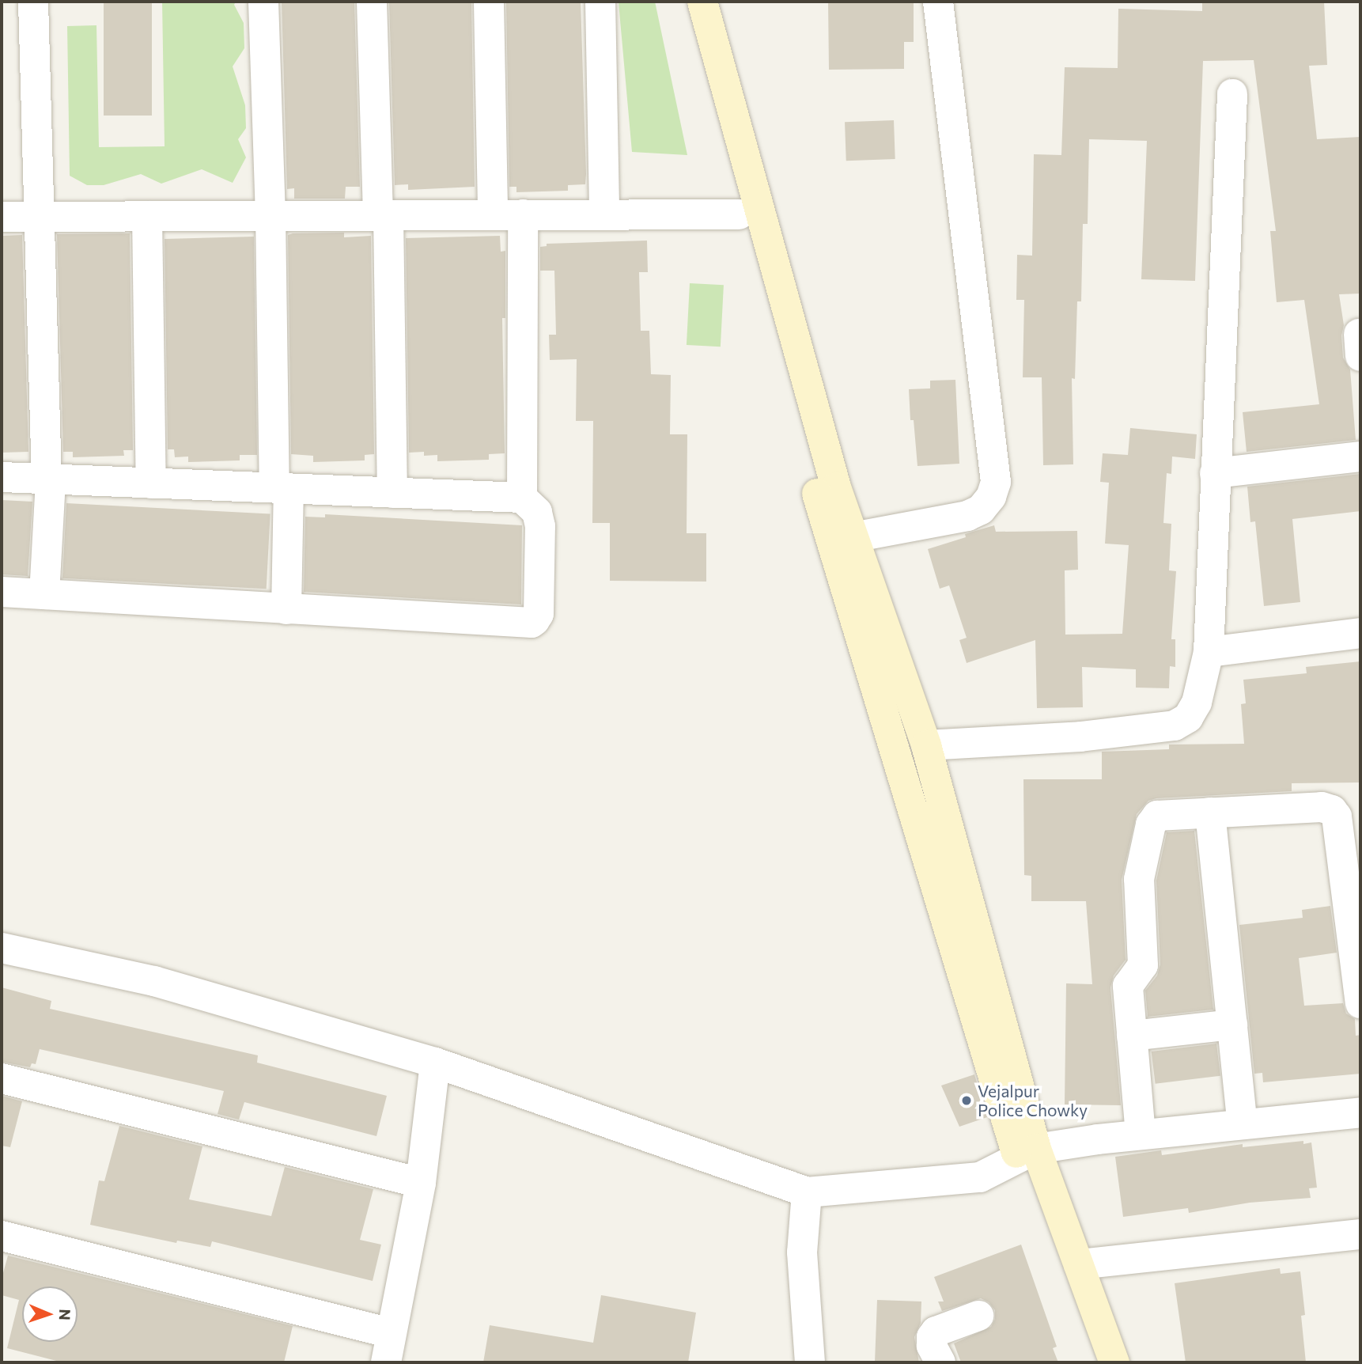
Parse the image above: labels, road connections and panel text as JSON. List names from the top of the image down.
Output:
{
  "places": ["Vejalpur Police Chowky"],
  "north": "right"
}
